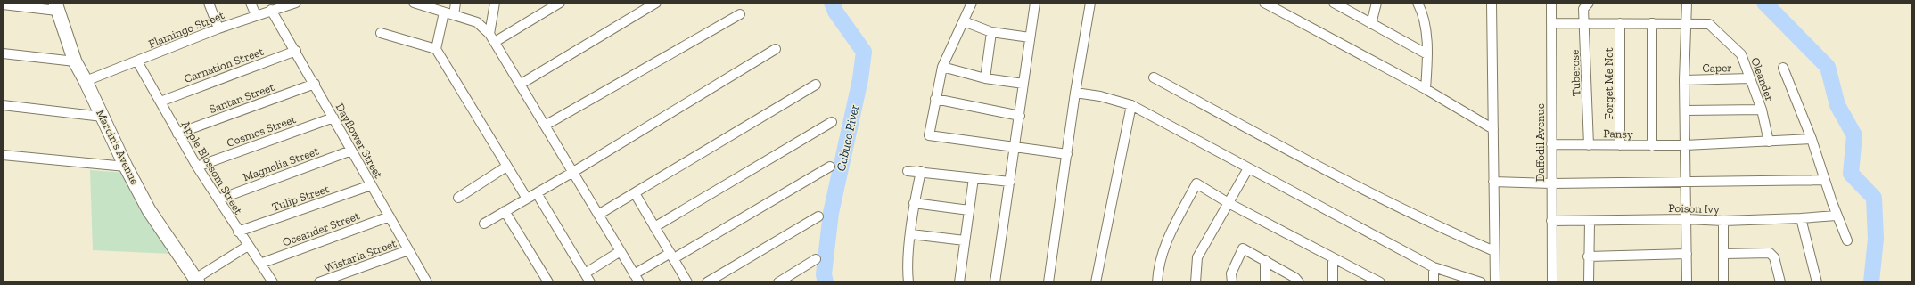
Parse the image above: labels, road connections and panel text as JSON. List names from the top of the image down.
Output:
{
  "streets": {
    "main road": ["Marcin's Avenue"],
    "street": [
      "Flamingo Street",
      "Carnation Street",
      "Caper",
      "Tuberose",
      "Oleander",
      "Forget Me Not",
      "Santan Street",
      "Cosmos Street",
      "Pansy",
      "Dayflower Street",
      "Daffodil Avenue",
      "Magnolia Street",
      "Apple Blossom Street",
      "Tulip Street",
      "Poison Ivy",
      "Oceander Street",
      "Wistaria Street"
    ]
  },
  "crossings": [
    ["Flamingo Street", "Dayflower Street"],
    ["Flamingo Street", "Marcin's Avenue"],
    ["Flamingo Street", "Apple Blossom Street"],
    ["Carnation Street", "Dayflower Street"],
    ["Carnation Street", "Apple Blossom Street"],
    ["Caper", "Oleander"],
    ["Tuberose", "Oleander"],
    ["Tuberose", "Pansy"],
    ["Oleander", "Forget Me Not"],
    ["Oleander", "Pansy"],
    ["Oleander", "Daffodil Avenue"],
    ["Forget Me Not", "Pansy"],
    ["Santan Street", "Dayflower Street"],
    ["Santan Street", "Apple Blossom Street"],
    ["Cosmos Street", "Dayflower Street"],
    ["Cosmos Street", "Apple Blossom Street"],
    ["Pansy", "Daffodil Avenue"],
    ["Dayflower Street", "Magnolia Street"],
    ["Dayflower Street", "Tulip Street"],
    ["Dayflower Street", "Oceander Street"],
    ["Dayflower Street", "Wistaria Street"],
    ["Daffodil Avenue", "Poison Ivy"],
    ["Magnolia Street", "Apple Blossom Street"],
    ["Apple Blossom Street", "Tulip Street"],
    ["Apple Blossom Street", "Oceander Street"]
  ],
  "water": ["Cabuco River"]
}
